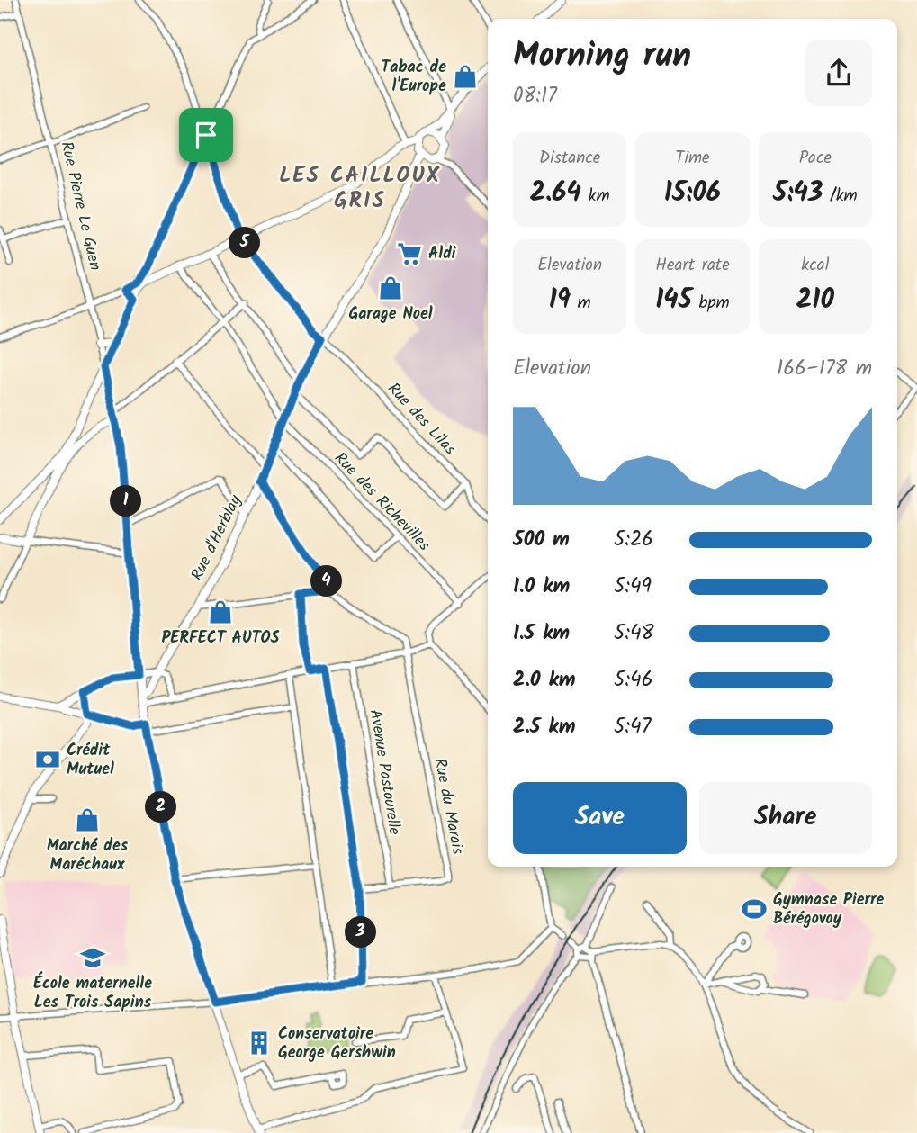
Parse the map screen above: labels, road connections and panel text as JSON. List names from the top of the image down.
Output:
{
  "streets": {
    "main road": ["Rue Pierre Le Guen", "Rue d'Herblay"],
    "street": [
      "Rue des Lilas",
      "Rue des Richevilles",
      "Avenue Pastourelle",
      "Rue du Marais"
    ]
  },
  "crossings": [
    ["Rue Pierre Le Guen", "Rue d'Herblay"],
    ["Rue des Lilas", "Rue d'Herblay"],
    ["Rue des Richevilles", "Rue d'Herblay"],
    ["Avenue Pastourelle", "Rue du Marais"]
  ],
  "districts": ["LES CAILLOUX GRIS"],
  "places": {
    "shop": [
      "Tabac de l'Europe",
      "Garage Noel",
      "PERFECT AUTOS",
      "Marché des Maréchaux"
    ],
    "supermarket": ["Aldi"],
    "bank": ["Crédit Mutuel"],
    "sports": ["Gymnase Pierre Bérégovoy"],
    "school or university": ["École maternelle Les Trois Sapins"],
    "building": ["Conservatoire George Gershwin"]
  },
  "page": {
    "heading": ["Morning run", "08:17"],
    "stats": [
      ["Distance", "2.64 km"],
      ["Time", "15:06"],
      ["Pace", "5:43 /km"],
      ["Elevation", "19 m"],
      ["Heart rate", "145 bpm"],
      ["kcal", "210"]
    ],
    "pins": [
      "5",
      "1",
      "4",
      "2",
      "3"
    ],
    "chart": ["Elevation", "166–178 m"],
    "list": [
      {
        "name": "500 m",
        "note": "5:26"
      },
      {
        "name": "1.0 km",
        "note": "5:49"
      },
      {
        "name": "1.5 km",
        "note": "5:48"
      },
      {
        "name": "2.0 km",
        "note": "5:46"
      },
      {
        "name": "2.5 km",
        "note": "5:47"
      }
    ],
    "buttons": ["Save", "Share"]
  }
}
